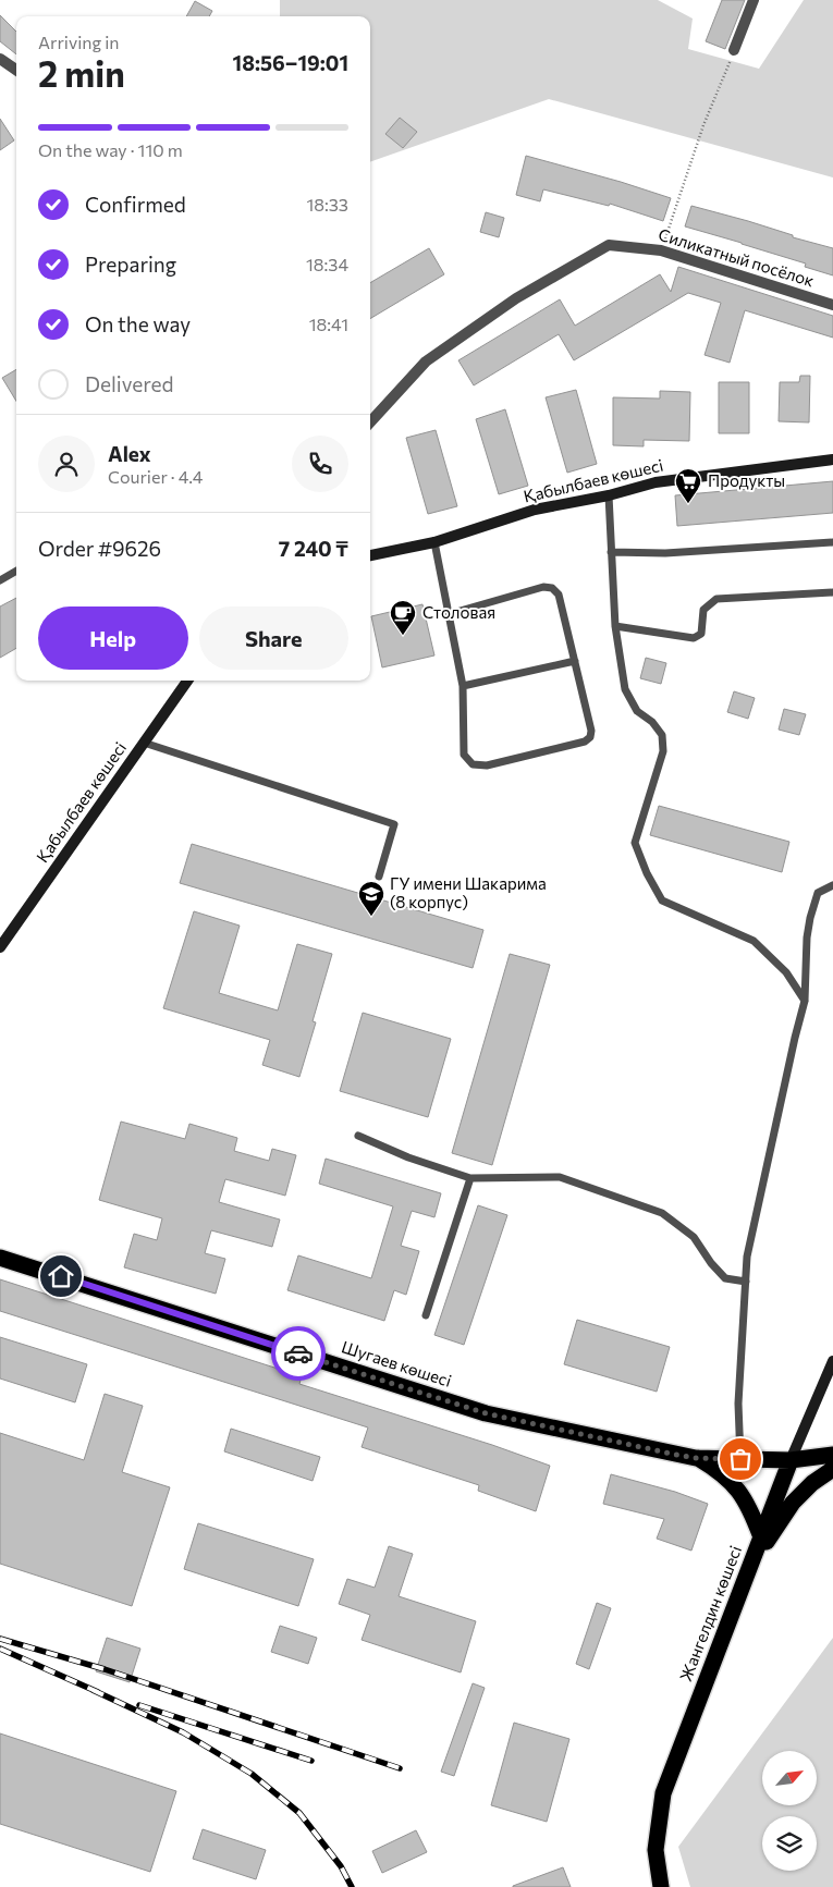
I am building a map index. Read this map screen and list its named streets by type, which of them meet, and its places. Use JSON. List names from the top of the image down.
{
  "streets": {
    "highway": ["Шугаев көшесі", "Жангелдин көшесі"],
    "main road": ["Қабылбаев көшесі"],
    "street": ["Силикатный посёлок"]
  },
  "crossings": [
    ["Шугаев көшесі", "Жангелдин көшесі"]
  ],
  "places": {
    "supermarket": ["Продукты"],
    "cafe": ["Столовая"],
    "school or university": ["ГУ имени Шакарима (8 корпус)"]
  },
  "north": "top right",
  "page": {
    "heading": ["2 min", "Arriving in", "18:56–19:01"],
    "panel": [
      "Alex",
      "Courier · 4.4",
      "Order #9626",
      "7 240 ₸"
    ],
    "bar": "On the way · 110 m",
    "list": [
      ["Confirmed", "18:33"],
      ["Preparing", "18:34"],
      ["On the way", "18:41"],
      "Delivered"
    ],
    "buttons": ["Help", "Share"]
  }
}
